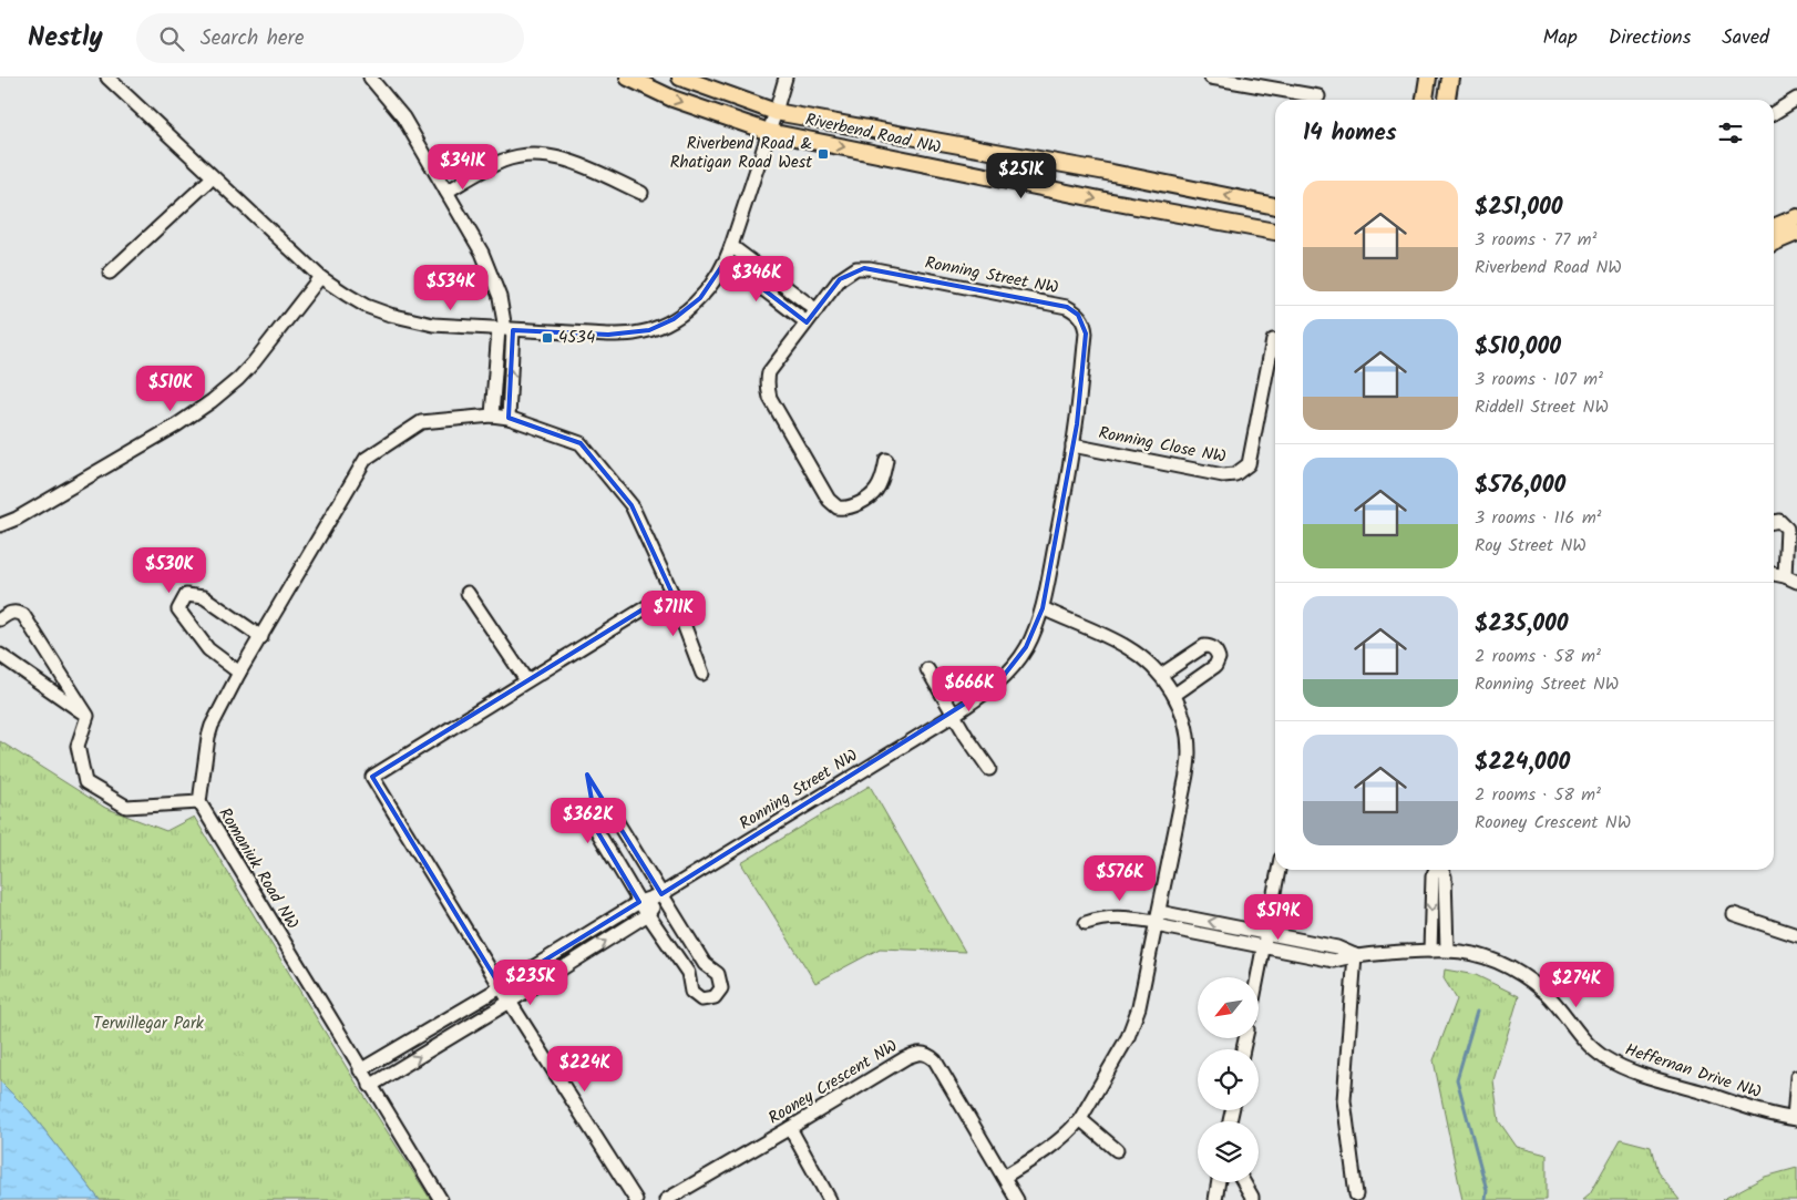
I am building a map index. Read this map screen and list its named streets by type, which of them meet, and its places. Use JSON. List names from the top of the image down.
{
  "streets": {
    "main road": ["Riverbend Road NW"],
    "street": [
      "Ronning Street NW",
      "Ronning Close NW",
      "Romaniuk Road NW",
      "Heffernan Drive NW",
      "Rooney Crescent NW"
    ]
  },
  "crossings": [
    ["Ronning Street NW", "Ronning Close NW"],
    ["Ronning Street NW", "Romaniuk Road NW"]
  ],
  "parks": ["Terwillegar Park"],
  "places": {
    "transit": ["Riverbend Road & Rhatigan Road West", "4534"]
  },
  "north": "bottom left",
  "page": {
    "header": "Nestly",
    "search": "Search here",
    "nav": ["Map", "Directions", "Saved"],
    "heading": "14 homes",
    "price": [
      "$341K",
      "$251K",
      "$346K",
      "$534K",
      "$510K",
      "$530K",
      "$711K",
      "$666K",
      "$362K",
      "$576K",
      "$519K",
      "$235K",
      "$274K",
      "$224K"
    ],
    "list": [
      {
        "name": "$251,000",
        "note": "3 rooms · 77 m² · Riverbend Road NW"
      },
      {
        "name": "$510,000",
        "note": "3 rooms · 107 m² · Riddell Street NW"
      },
      {
        "name": "$576,000",
        "note": "3 rooms · 116 m² · Roy Street NW"
      },
      {
        "name": "$235,000",
        "note": "2 rooms · 58 m² · Ronning Street NW"
      },
      {
        "name": "$224,000",
        "note": "2 rooms · 58 m² · Rooney Crescent NW"
      }
    ]
  }
}
